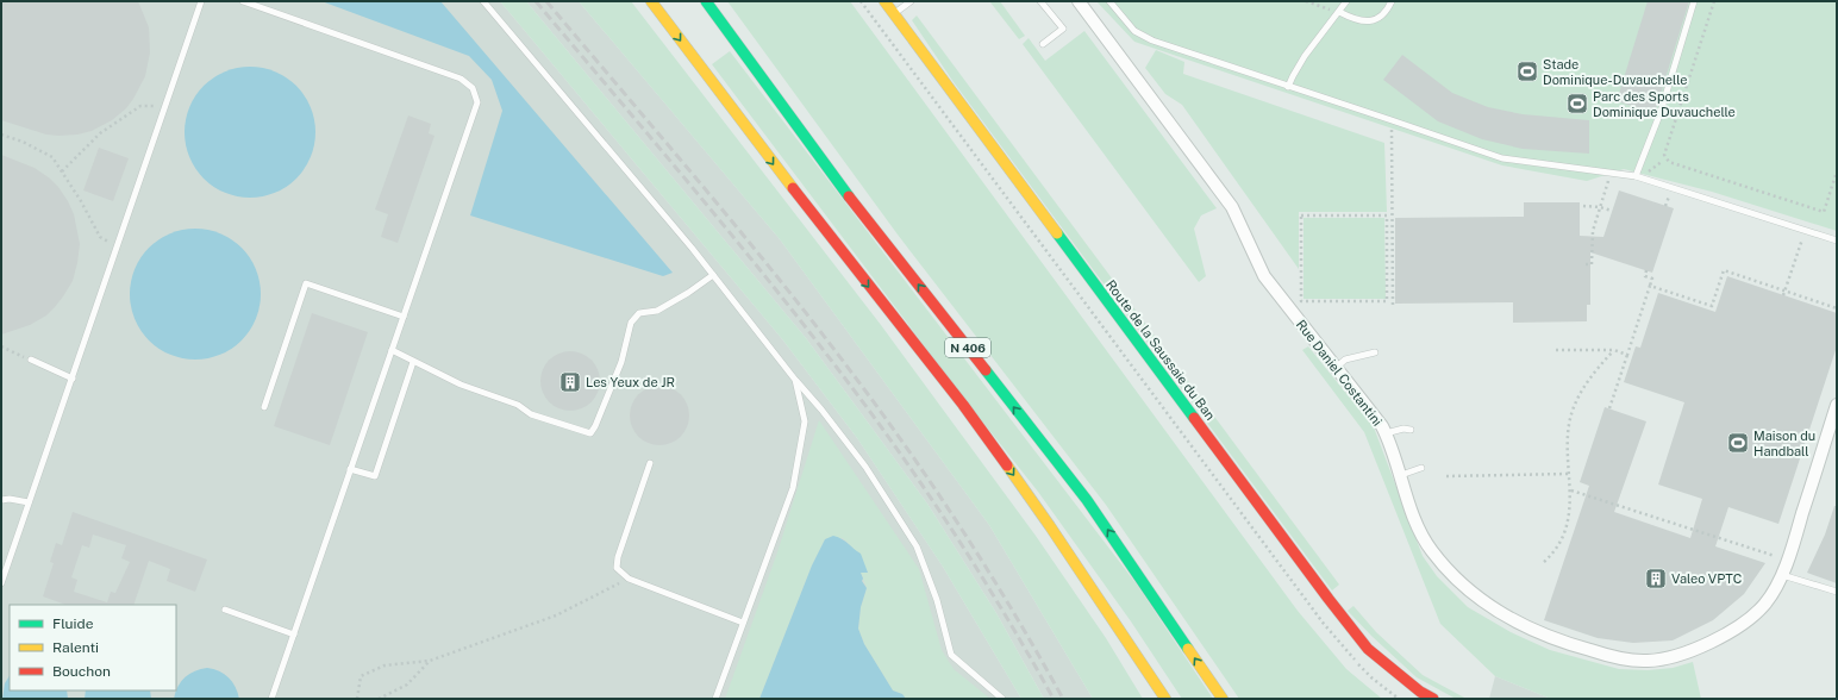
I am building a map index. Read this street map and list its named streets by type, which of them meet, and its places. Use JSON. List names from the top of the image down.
{
  "streets": {
    "main road": ["N 406", "Route de la Saussaie du Ban"],
    "street": ["Rue Daniel Costantini"]
  },
  "places": {
    "sports": ["Stade Dominique-Duvauchelle", "Parc des Sports Dominique Duvauchelle", "Maison du Handball"],
    "building": ["Les Yeux de JR", "Valeo VPTC"]
  },
  "legend": ["Fluide", "Ralenti", "Bouchon"]
}
